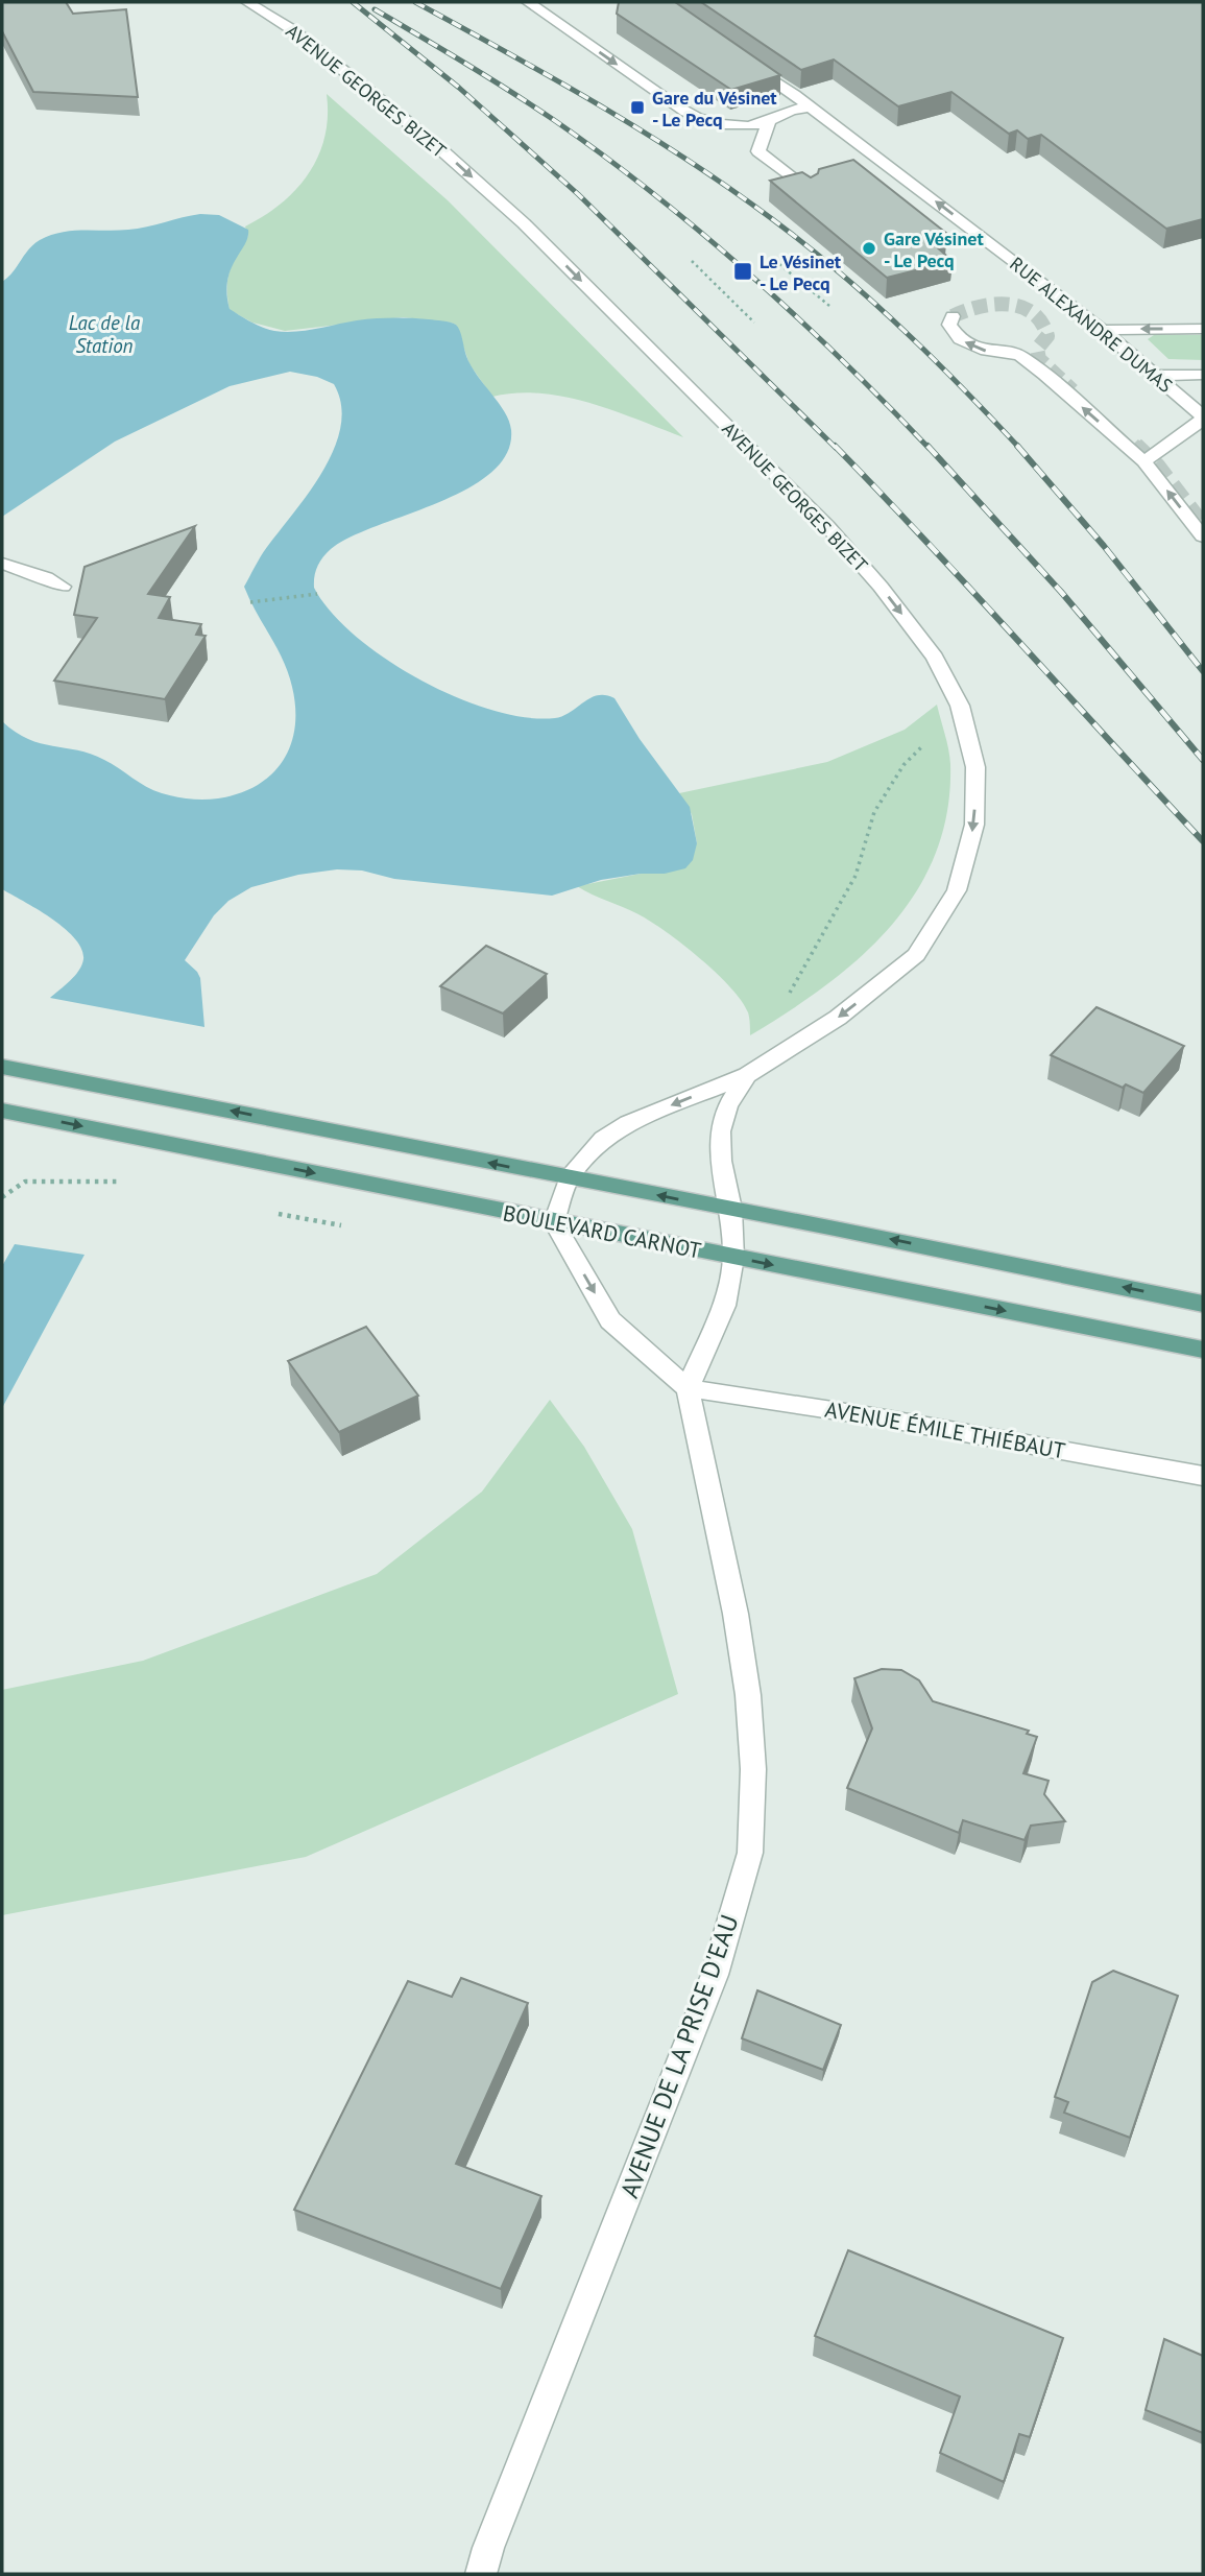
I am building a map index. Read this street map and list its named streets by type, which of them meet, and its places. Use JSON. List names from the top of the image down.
{
  "streets": {
    "main road": ["BOULEVARD CARNOT"],
    "street": [
      "AVENUE GEORGES BIZET",
      "RUE ALEXANDRE DUMAS",
      "AVENUE ÉMILE THIÉBAUT",
      "AVENUE DE LA PRISE D'EAU"
    ]
  },
  "crossings": [
    ["AVENUE GEORGES BIZET", "BOULEVARD CARNOT"],
    ["AVENUE ÉMILE THIÉBAUT", "AVENUE DE LA PRISE D'EAU"]
  ],
  "water": ["Lac de la Station"],
  "places": {
    "transit": ["Gare du Vésinet - Le Pecq", "Le Vésinet - Le Pecq"],
    "other": ["Gare Vésinet - Le Pecq"]
  }
}
